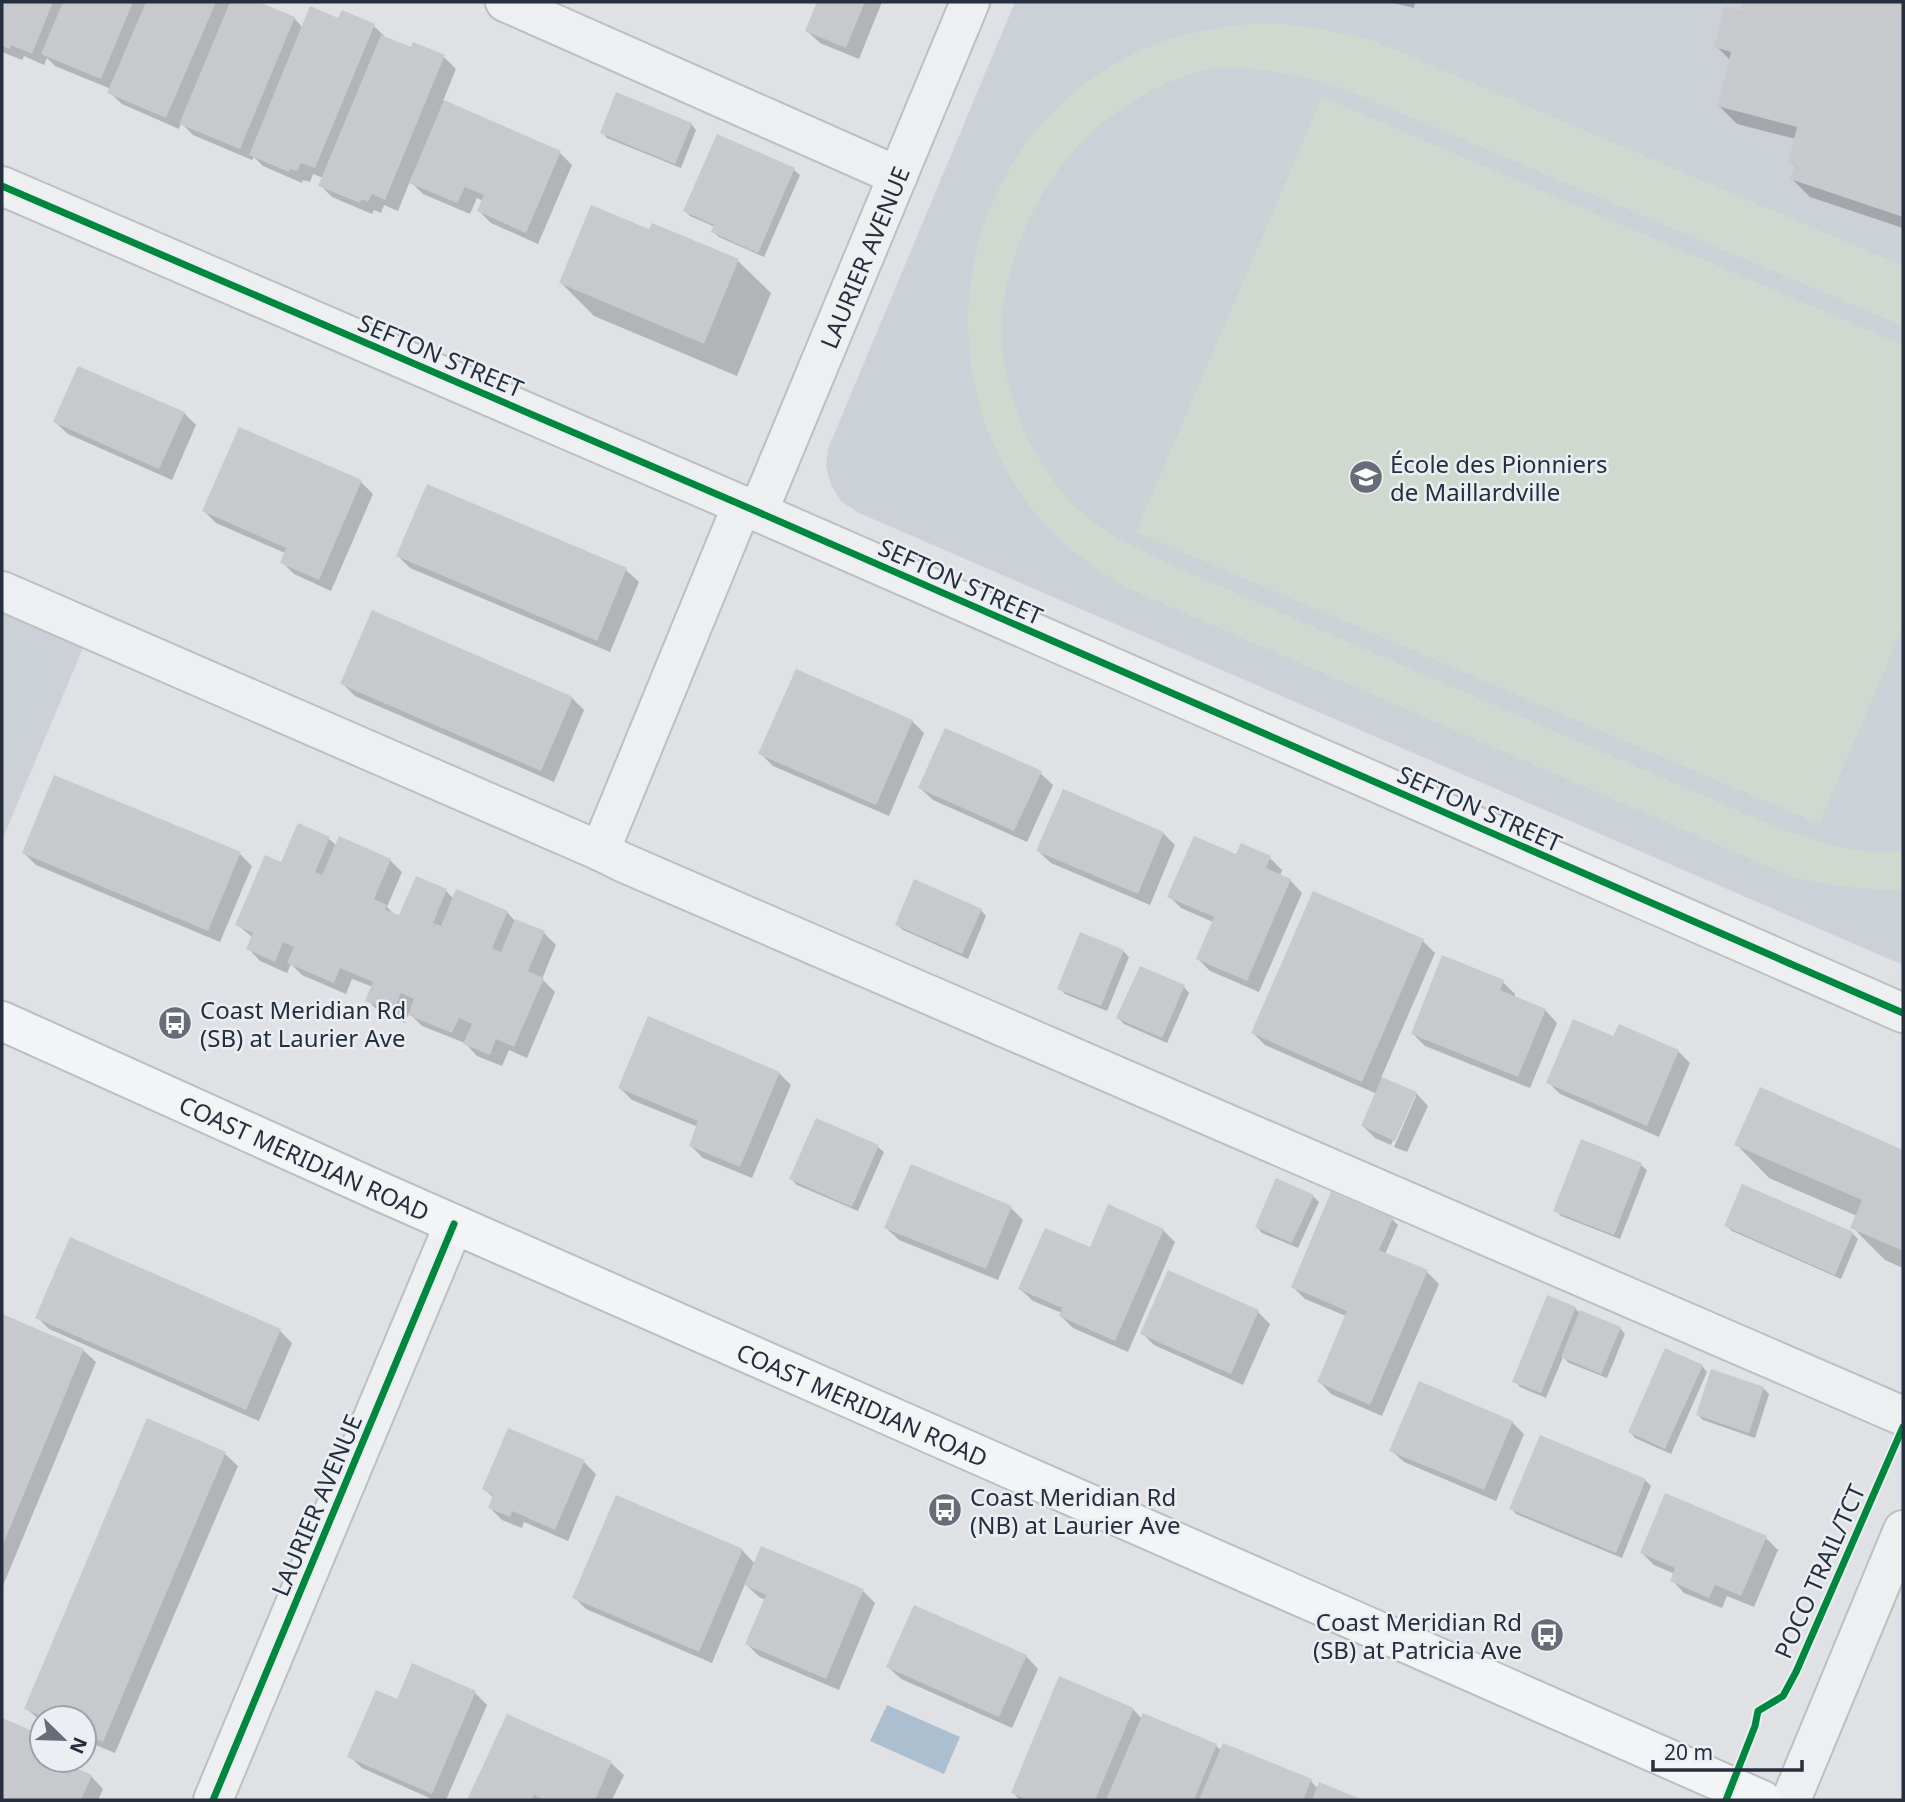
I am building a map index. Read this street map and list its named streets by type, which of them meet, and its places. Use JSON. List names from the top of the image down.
{
  "streets": {
    "main road": ["COAST MERIDIAN ROAD"],
    "street": ["LAURIER AVENUE", "SEFTON STREET"],
    "cycle path": ["POCO TRAIL/TCT"]
  },
  "crossings": [
    ["LAURIER AVENUE", "SEFTON STREET"],
    ["LAURIER AVENUE", "COAST MERIDIAN ROAD"]
  ],
  "places": {
    "school or university": ["École des Pionniers de Maillardville"],
    "bus stop": ["Coast Meridian Rd (SB) at Laurier Ave", "Coast Meridian Rd (NB) at Laurier Ave", "Coast Meridian Rd (SB) at Patricia Ave"]
  },
  "scale_bar": "20 m",
  "north": "bottom right"
}
